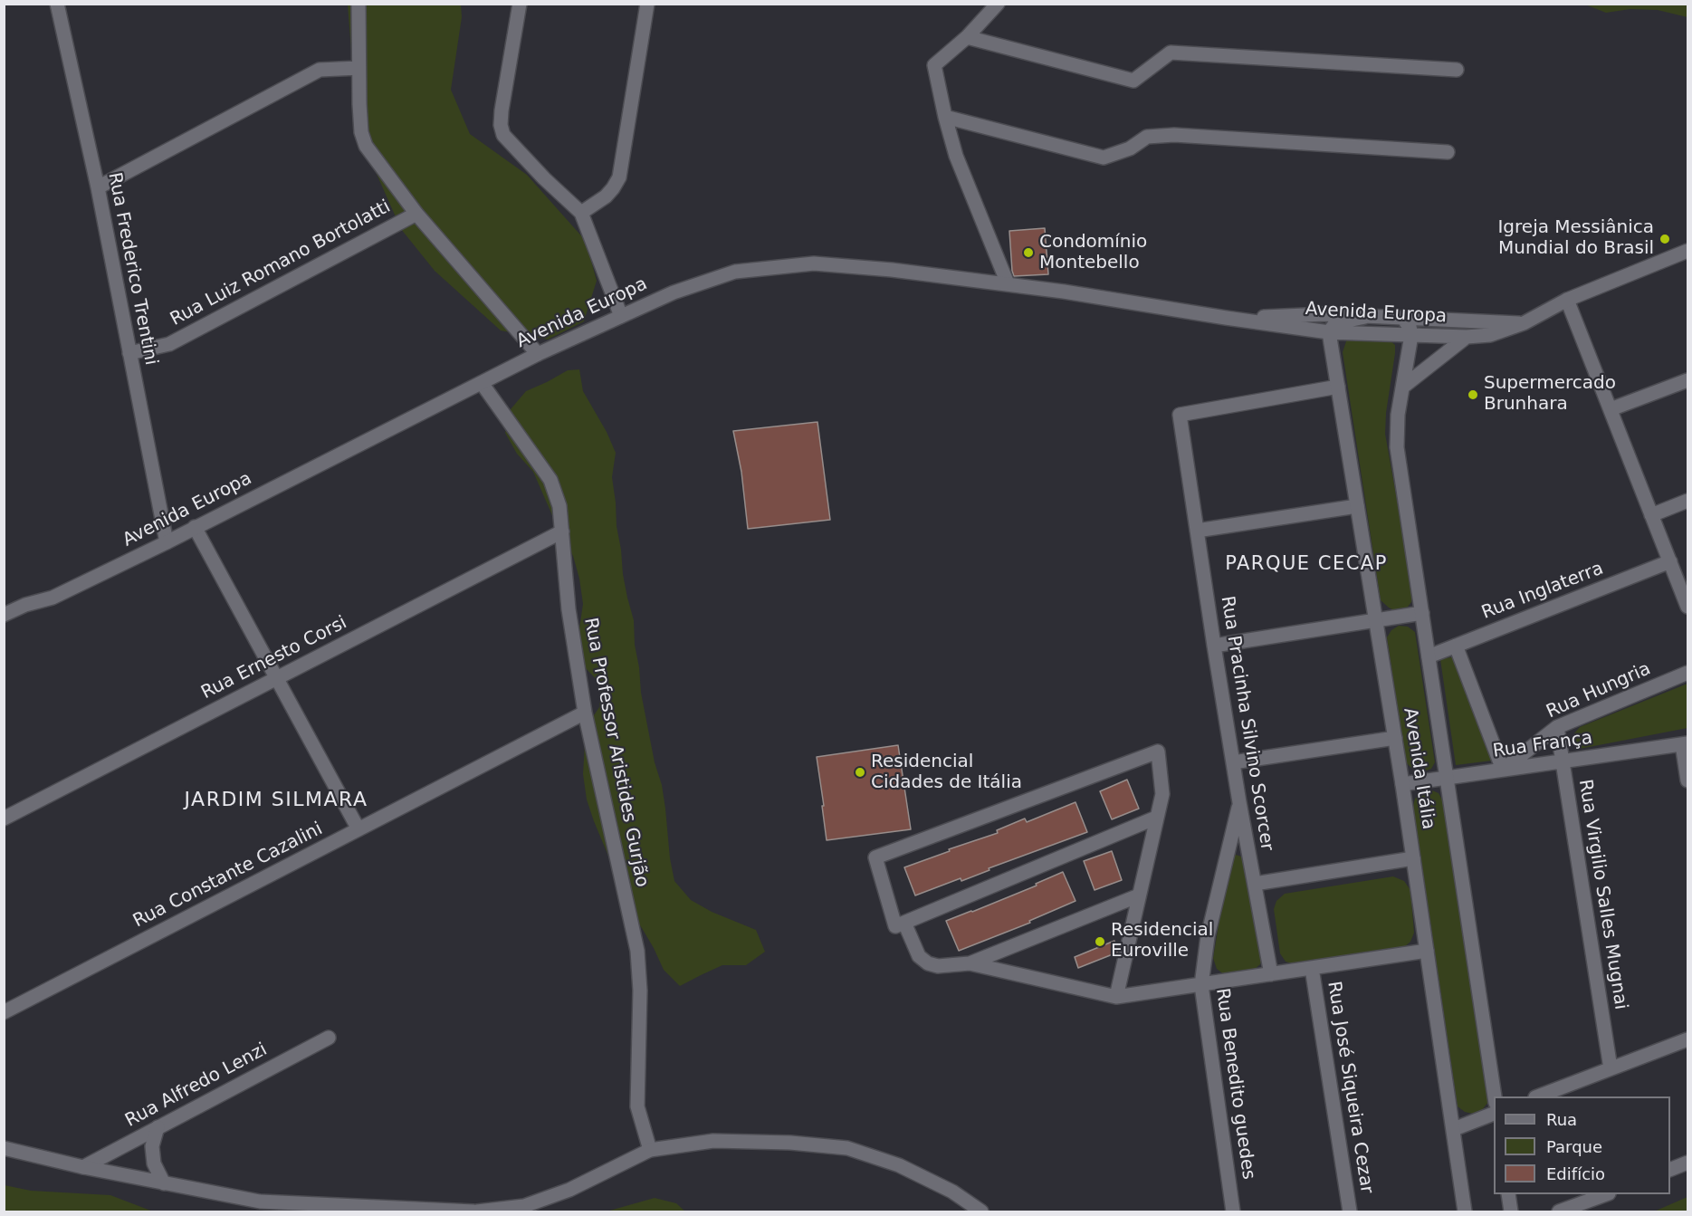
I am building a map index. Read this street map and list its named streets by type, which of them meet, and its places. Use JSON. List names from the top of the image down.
{
  "streets": {
    "street": [
      "Rua Luiz Romano Bortolatti",
      "Rua Frederico Trentini",
      "Avenida Europa",
      "Rua Inglaterra",
      "Rua Ernesto Corsi",
      "Rua Hungria",
      "Rua Pracinha Silvino Scorcer",
      "Rua França",
      "Rua Professor Aristides Gurjão",
      "Avenida Itália",
      "Rua Constante Cazalini",
      "Rua Virgilio Salles Mugnai",
      "Rua Benedito guedes",
      "Rua Alfredo Lenzi",
      "Rua José Siqueira Cezar"
    ]
  },
  "crossings": [
    ["Rua Luiz Romano Bortolatti", "Rua Frederico Trentini"],
    ["Rua Frederico Trentini", "Avenida Europa"],
    ["Avenida Europa", "Rua Professor Aristides Gurjão"],
    ["Avenida Europa", "Avenida Itália"],
    ["Rua Inglaterra", "Avenida Itália"],
    ["Rua Ernesto Corsi", "Rua Professor Aristides Gurjão"],
    ["Rua Hungria", "Rua França"],
    ["Rua Hungria", "Rua Virgilio Salles Mugnai"],
    ["Rua Pracinha Silvino Scorcer", "Avenida Itália"],
    ["Rua Pracinha Silvino Scorcer", "Rua Benedito guedes"],
    ["Rua França", "Avenida Itália"],
    ["Rua França", "Rua Virgilio Salles Mugnai"],
    ["Rua Professor Aristides Gurjão", "Rua Constante Cazalini"]
  ],
  "districts": ["PARQUE CECAP", "JARDIM SILMARA"],
  "places": [
    "Igreja Messiânica Mundial do Brasil",
    "Condomínio Montebello",
    "Supermercado Brunhara",
    "Residencial Cidades de Itália",
    "Residencial Euroville"
  ],
  "legend": ["Rua", "Parque", "Edifício"]
}
